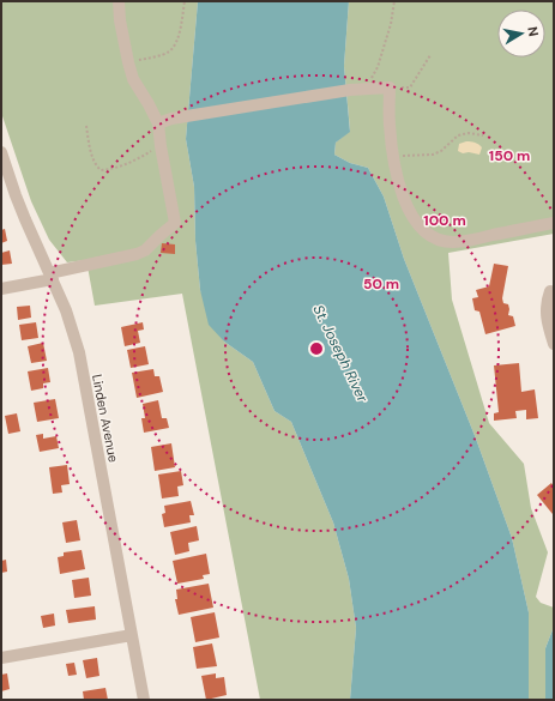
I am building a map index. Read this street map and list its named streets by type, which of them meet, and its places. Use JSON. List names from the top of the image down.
{
  "streets": {
    "street": ["Linden Avenue"]
  },
  "water": ["St. Joseph River"],
  "north": "right",
  "rings": ["150 m", "100 m", "50 m"]
}
